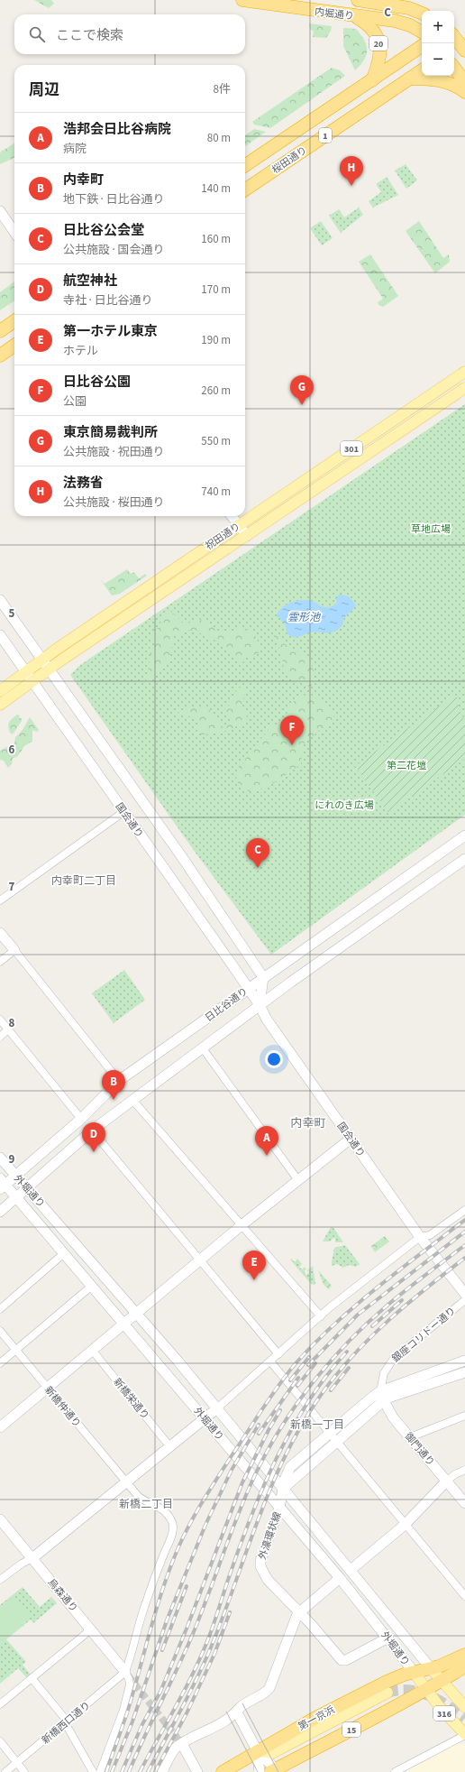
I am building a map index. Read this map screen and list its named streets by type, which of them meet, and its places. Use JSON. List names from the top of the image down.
{
  "streets": {
    "highway": [
      "内堀通り",
      "20",
      "1",
      "桜田通り",
      "第一京浜",
      "15"
    ],
    "main road": [
      "301",
      "祝田通り",
      "国会通り",
      "日比谷通り",
      "外堀通り",
      "御門通り",
      "外濠環状線",
      "烏森通り",
      "316"
    ],
    "street": [
      "銀座コリドー通り",
      "新橋栄通り",
      "新橋仲通り",
      "新橋西口通り"
    ]
  },
  "crossings": [
    ["内堀通り", "20"],
    ["20", "1"],
    ["20", "桜田通り"],
    ["1", "桜田通り"],
    ["祝田通り", "国会通り"],
    ["国会通り", "日比谷通り"],
    ["日比谷通り", "外堀通り"],
    ["外堀通り", "外濠環状線"],
    ["外堀通り", "316"],
    ["外堀通り", "第一京浜"],
    ["銀座コリドー通り", "御門通り"],
    ["新橋仲通り", "烏森通り"],
    ["新橋仲通り", "新橋西口通り"],
    ["烏森通り", "新橋西口通り"],
    ["316", "第一京浜"],
    ["316", "15"]
  ],
  "districts": [
    "内幸町二丁目",
    "内幸町",
    "新橋一丁目",
    "新橋二丁目"
  ],
  "water": ["雲形池"],
  "parks": ["草地広場", "第二花壇", "にれのき広場"],
  "page": {
    "map_buttons": ["+", "−"],
    "search": "ここで検索",
    "heading": ["周辺", "8件"],
    "list": [
      {
        "mark": "A",
        "name": "浩邦会日比谷病院",
        "note": "病院",
        "value": "80 m"
      },
      {
        "mark": "B",
        "name": "内幸町",
        "note": "地下鉄 · 日比谷通り",
        "value": "140 m"
      },
      {
        "mark": "C",
        "name": "日比谷公会堂",
        "note": "公共施設 · 国会通り",
        "value": "160 m"
      },
      {
        "mark": "D",
        "name": "航空神社",
        "note": "寺社 · 日比谷通り",
        "value": "170 m"
      },
      {
        "mark": "E",
        "name": "第一ホテル東京",
        "note": "ホテル",
        "value": "190 m"
      },
      {
        "mark": "F",
        "name": "日比谷公園",
        "note": "公園",
        "value": "260 m"
      },
      {
        "mark": "G",
        "name": "東京簡易裁判所",
        "note": "公共施設 · 祝田通り",
        "value": "550 m"
      },
      {
        "mark": "H",
        "name": "法務省",
        "note": "公共施設 · 桜田通り",
        "value": "740 m"
      }
    ],
    "pins": [
      "H",
      "G",
      "F",
      "C",
      "B",
      "D",
      "A",
      "E"
    ]
  },
  "grid": {
    "columns": ["C"],
    "rows": [
      "5",
      "6",
      "7",
      "8",
      "9"
    ]
  }
}
